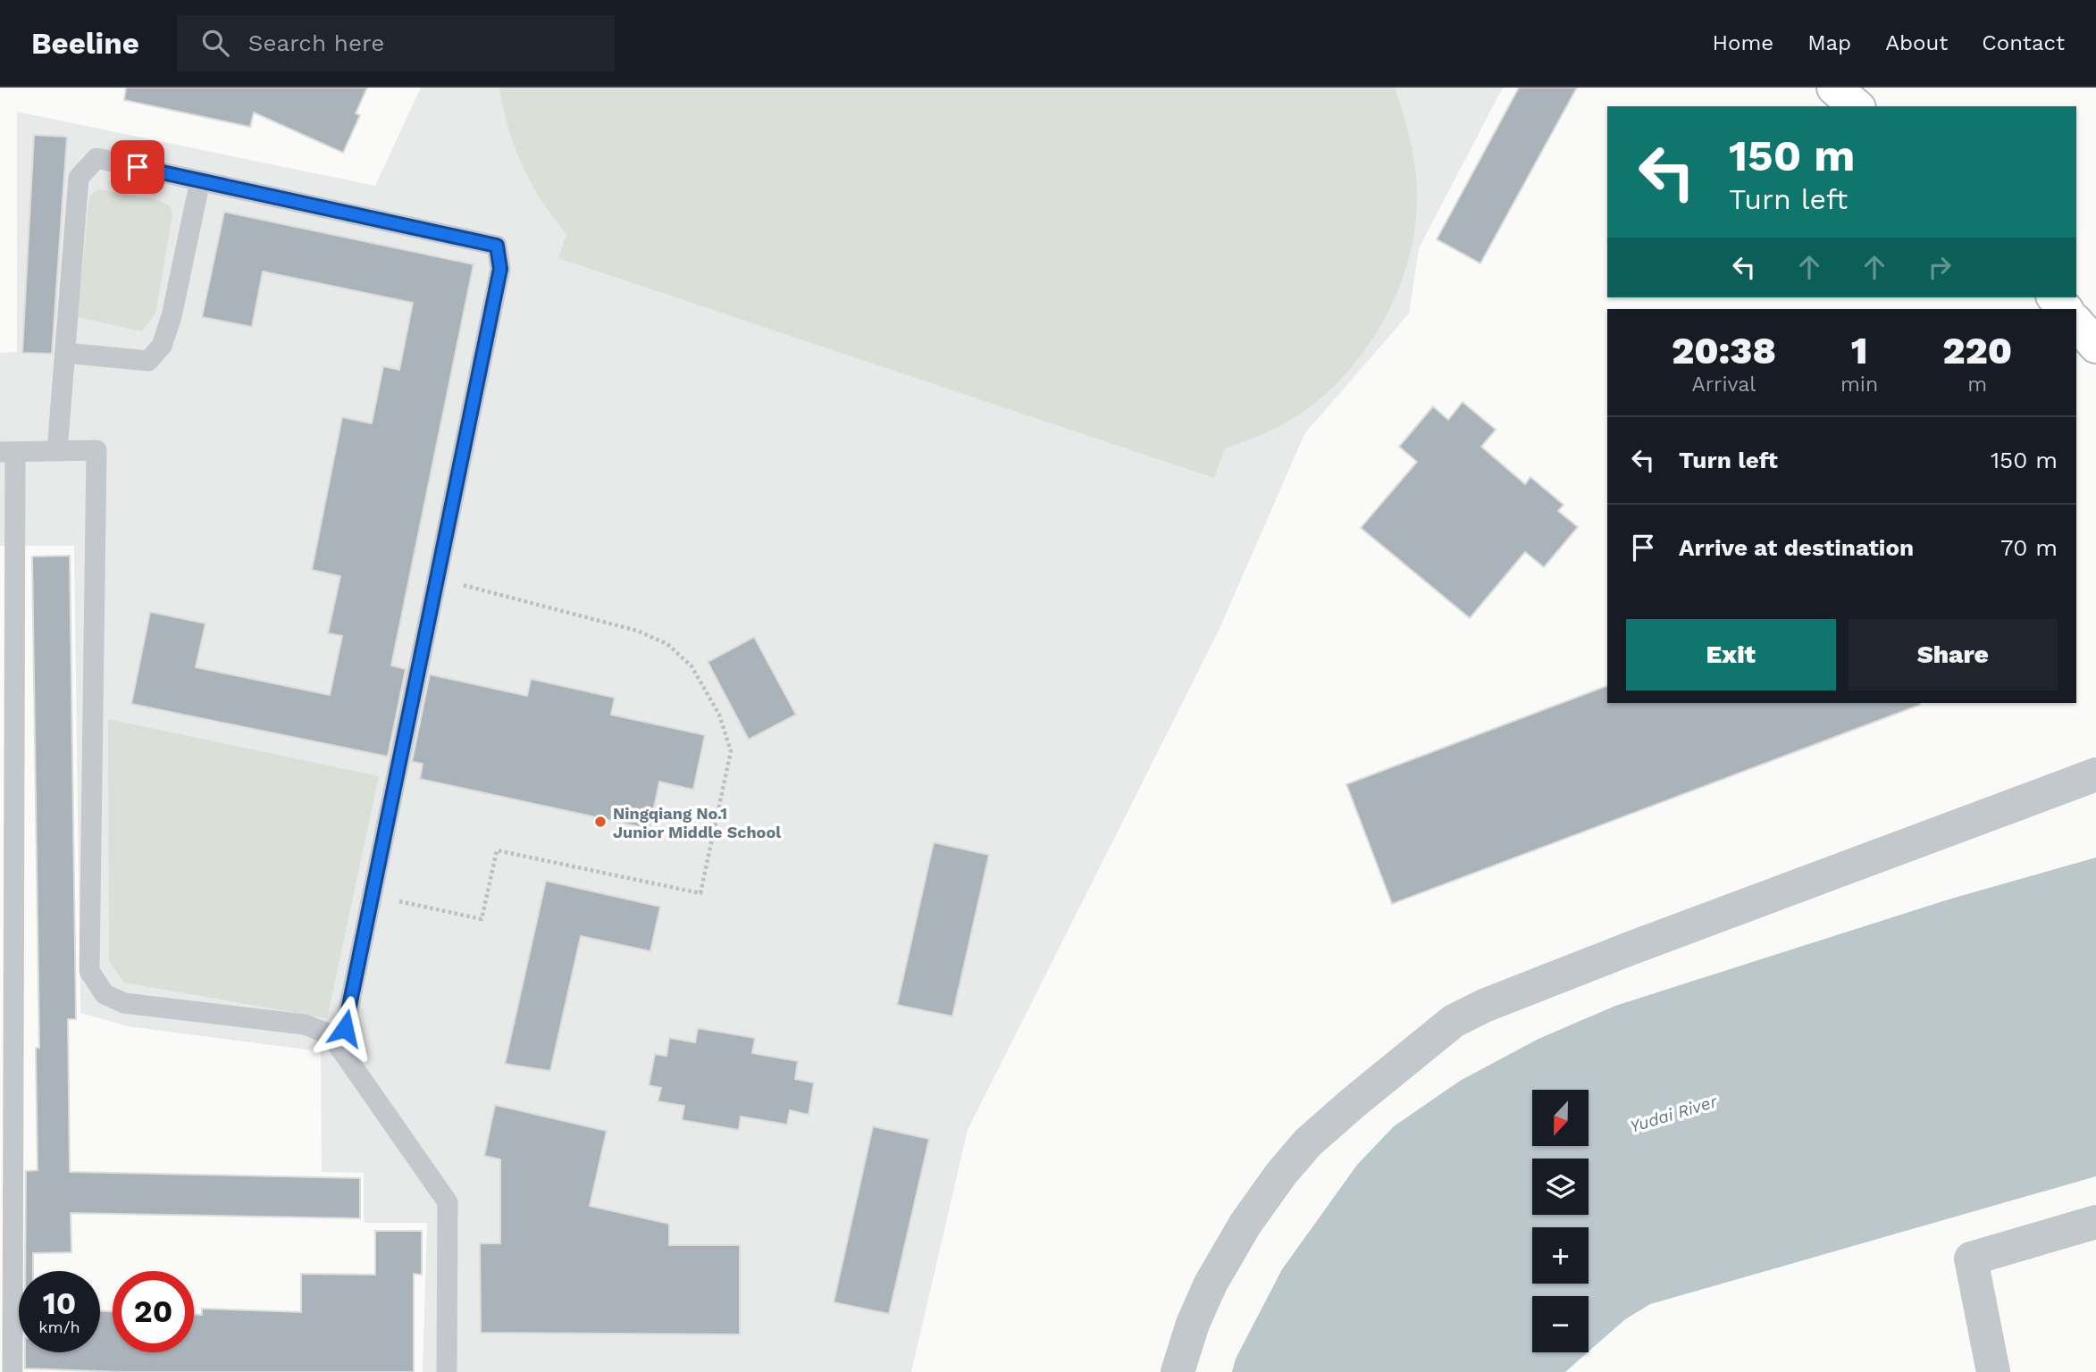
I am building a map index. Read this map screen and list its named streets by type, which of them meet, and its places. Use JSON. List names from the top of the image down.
{
  "water": ["Yudai River"],
  "places": ["Ningqiang No.1 Junior Middle School"],
  "north": "bottom",
  "page": {
    "header": "Beeline",
    "search": "Search here",
    "nav": [
      "Home",
      "Map",
      "About",
      "Contact"
    ],
    "turn": ["150 m", "Turn left"],
    "eta": [
      "20:38",
      "Arrival",
      "1",
      "min",
      "220",
      "m"
    ],
    "list": [
      {
        "name": "Turn left",
        "value": "150 m"
      },
      {
        "name": "Arrive at destination",
        "value": "70 m"
      }
    ],
    "buttons": ["Exit", "Share"],
    "map_buttons": ["+", "−"],
    "speed": "10 km/h",
    "limit": "20"
  }
}
